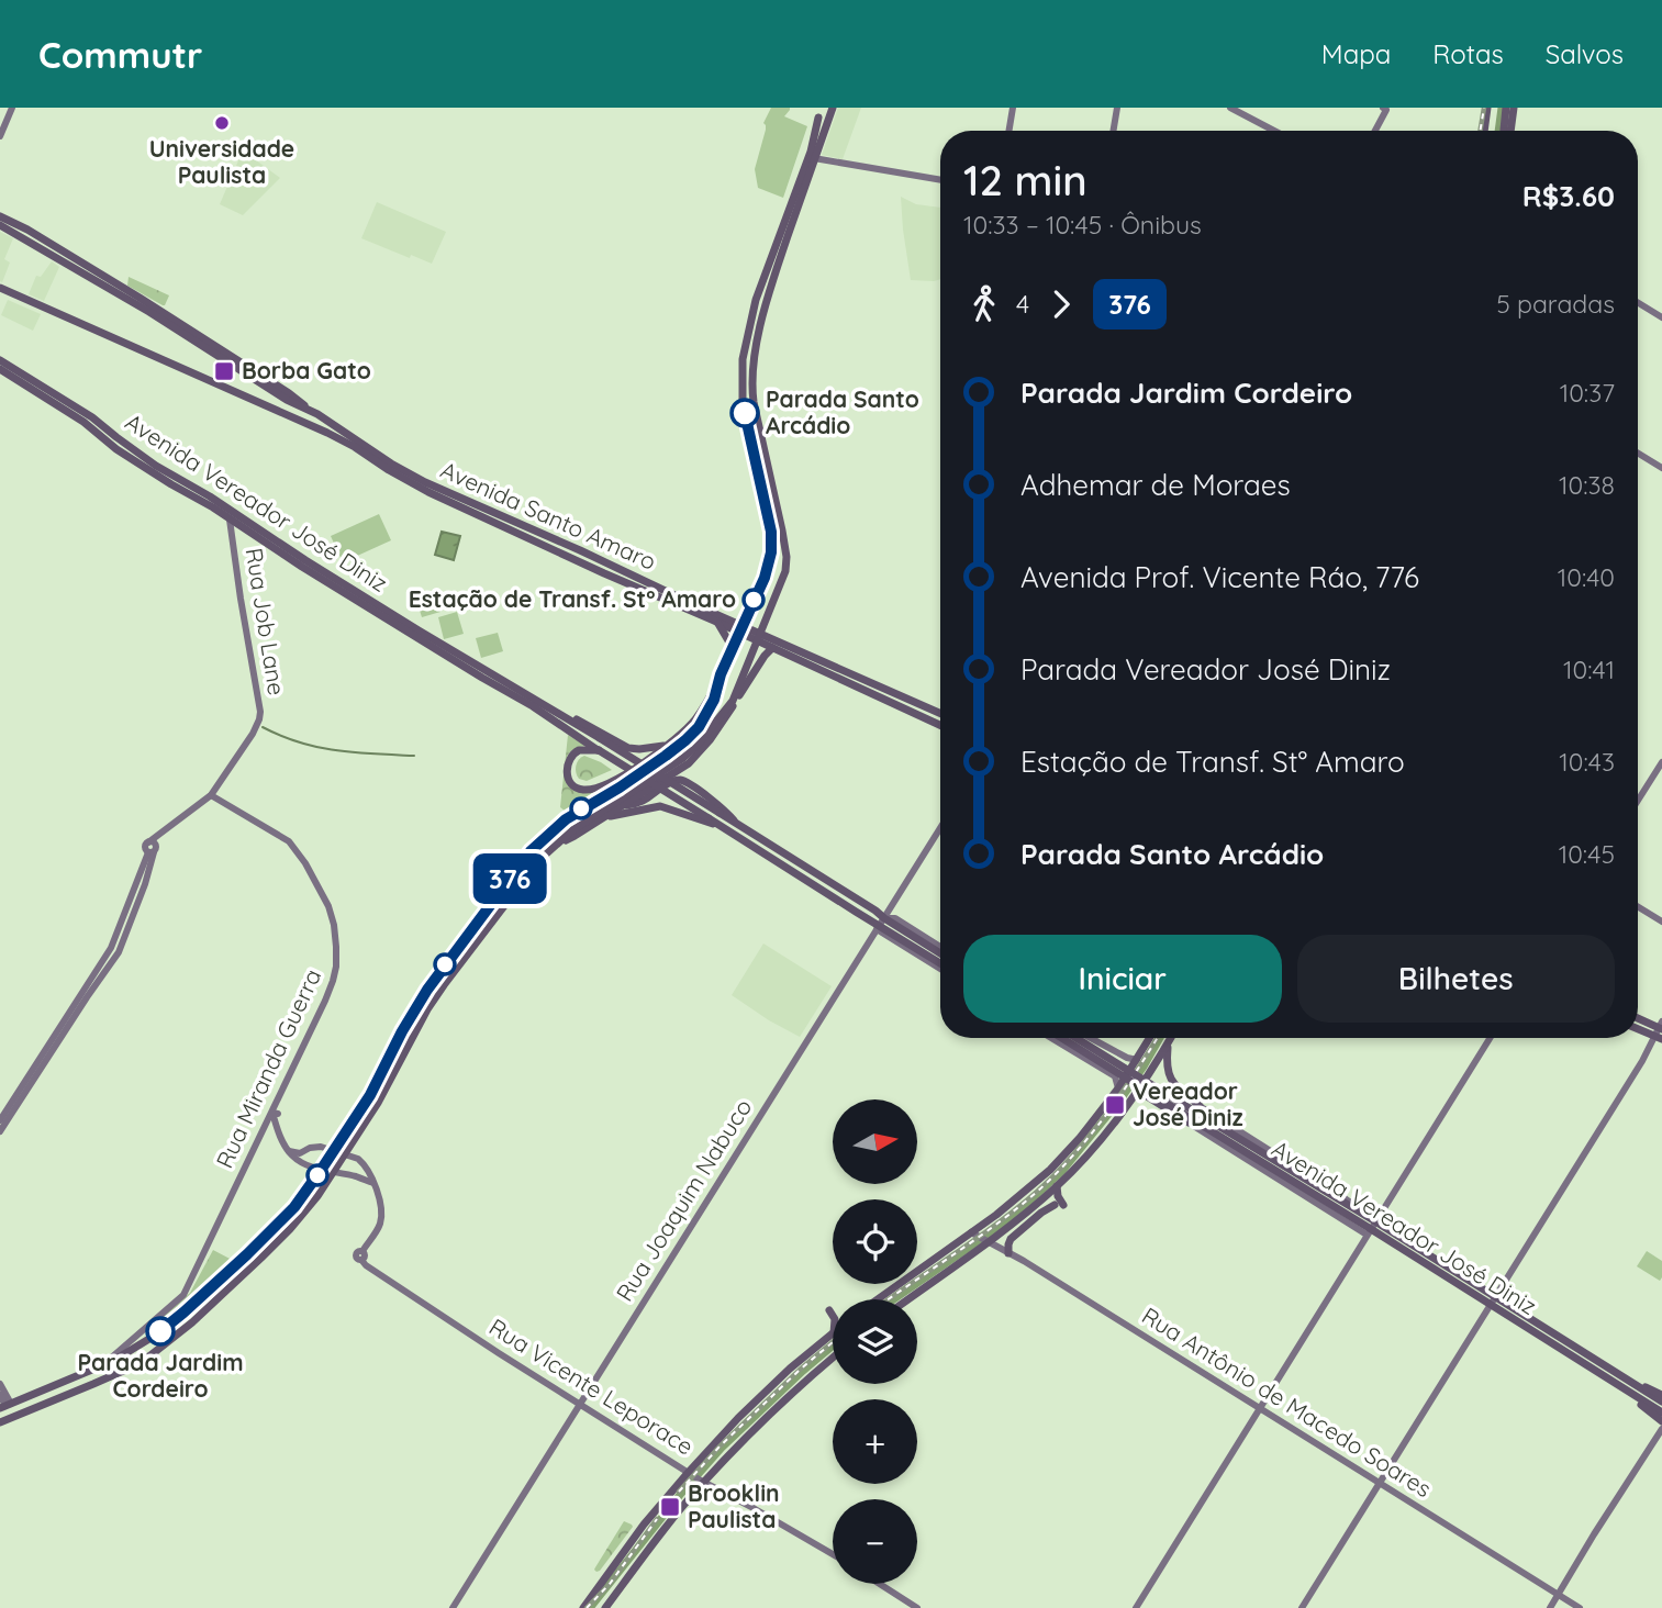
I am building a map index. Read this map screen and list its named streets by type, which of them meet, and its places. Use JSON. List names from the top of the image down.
{
  "streets": {
    "main road": ["Avenida Vereador José Diniz", "Avenida Santo Amaro"],
    "street": [
      "Rua Job Lane",
      "Rua Miranda Guerra",
      "Rua Joaquim Nabuco",
      "Rua Vicente Leporace",
      "Rua Antônio de Macedo Soares"
    ]
  },
  "crossings": [
    ["Avenida Vereador José Diniz", "Rua Job Lane"],
    ["Avenida Vereador José Diniz", "Rua Joaquim Nabuco"],
    ["Rua Job Lane", "Rua Miranda Guerra"],
    ["Rua Joaquim Nabuco", "Rua Vicente Leporace"]
  ],
  "places": {
    "other": [
      "Universidade Paulista",
      "Parada Santo Arcádio",
      "Estação de Transf. St° Amaro",
      "Parada Jardim Cordeiro"
    ],
    "transit": ["Borba Gato", "Vereador José Diniz", "Brooklin Paulista"]
  },
  "lines": ["bus line 376"],
  "north": "right",
  "page": {
    "header": "Commutr",
    "nav": ["Mapa", "Rotas", "Salvos"],
    "on_map": "376",
    "heading": ["12 min", "10:33 – 10:45 · Ônibus", "R$3.60"],
    "legs": ["4", "376", "5 paradas"],
    "list": [
      {
        "name": "Parada Jardim Cordeiro",
        "value": "10:37"
      },
      {
        "name": "Adhemar de Moraes",
        "value": "10:38"
      },
      {
        "name": "Avenida Prof. Vicente Ráo, 776",
        "value": "10:40"
      },
      {
        "name": "Parada Vereador José Diniz",
        "value": "10:41"
      },
      {
        "name": "Estação de Transf. St° Amaro",
        "value": "10:43"
      },
      {
        "name": "Parada Santo Arcádio",
        "value": "10:45"
      }
    ],
    "buttons": ["Iniciar", "Bilhetes"],
    "map_buttons": ["+", "−"]
  }
}
